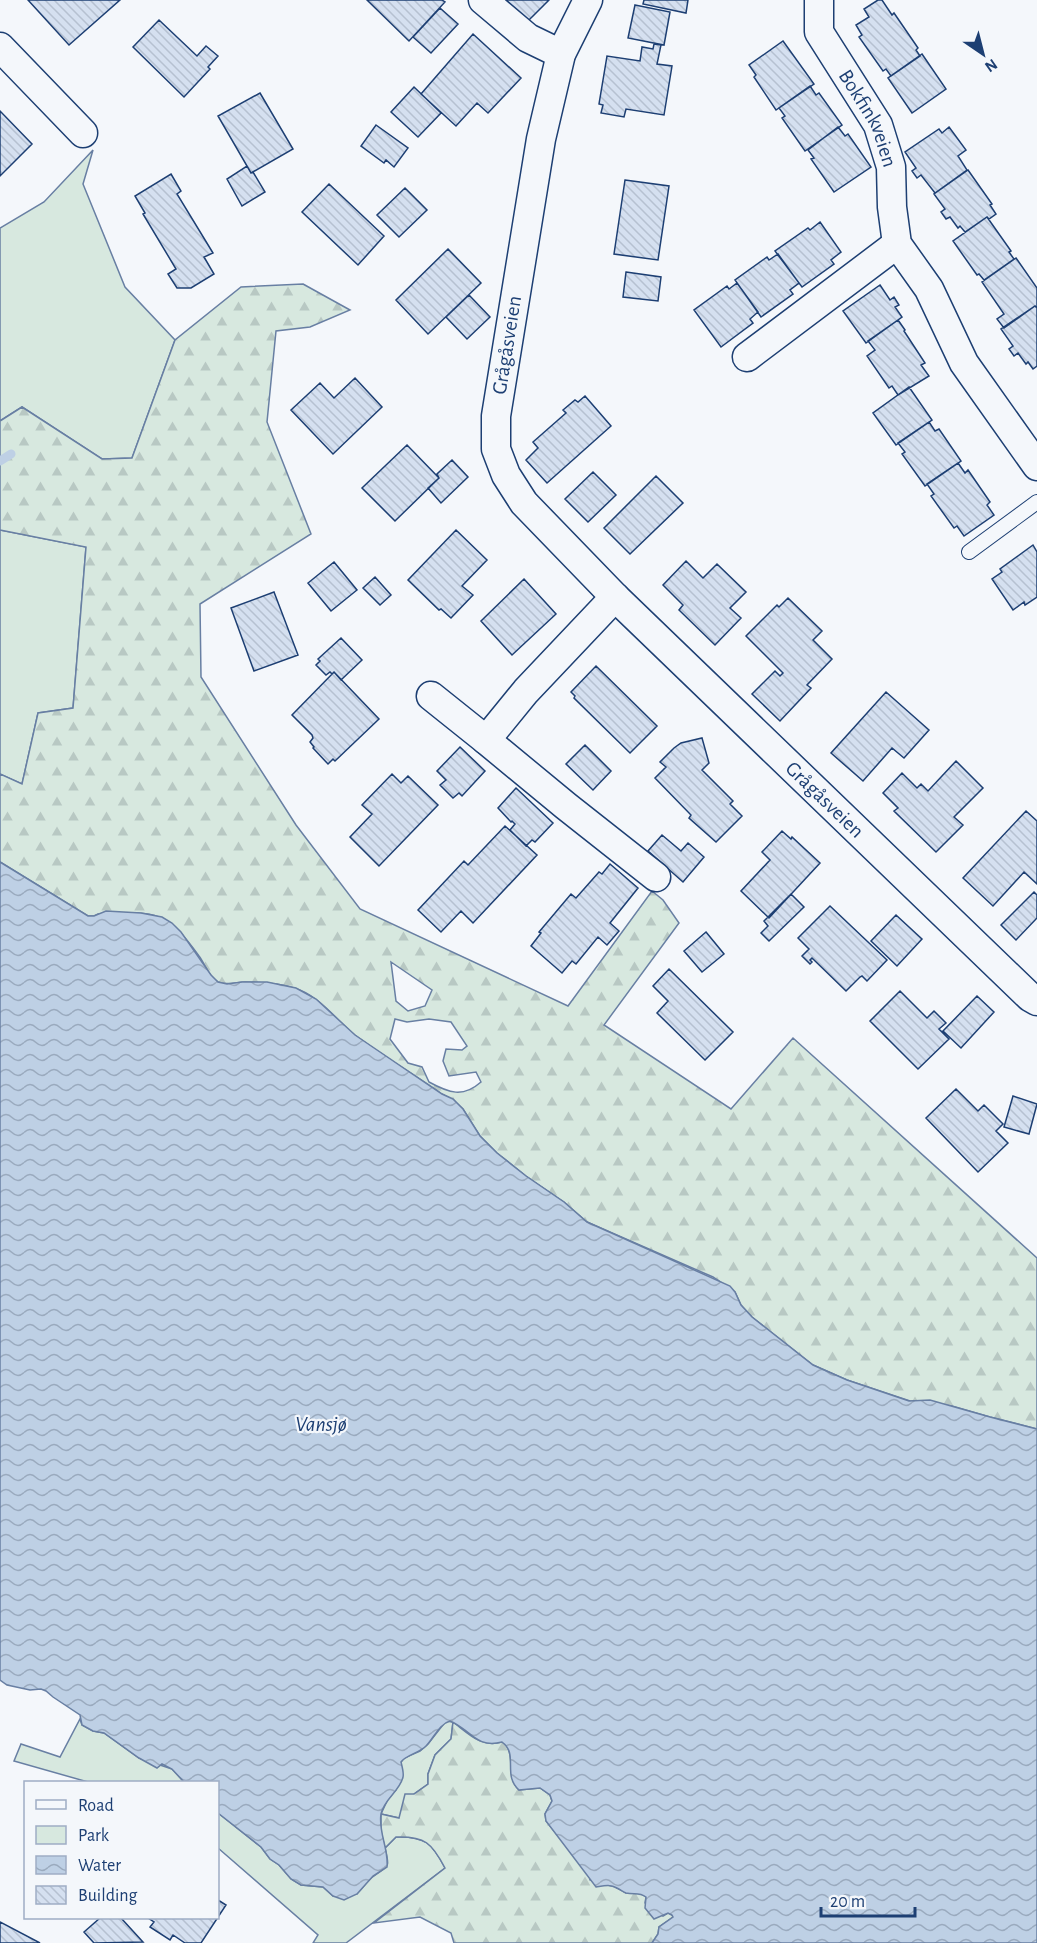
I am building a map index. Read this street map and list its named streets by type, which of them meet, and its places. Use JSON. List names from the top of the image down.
{
  "streets": {
    "street": ["Bokfinkveien", "Grågåsveien"]
  },
  "water": ["Vansjø"],
  "legend": [
    "Road",
    "Park",
    "Water",
    "Building"
  ],
  "scale_bar": "20 m",
  "north": "bottom right"
}
